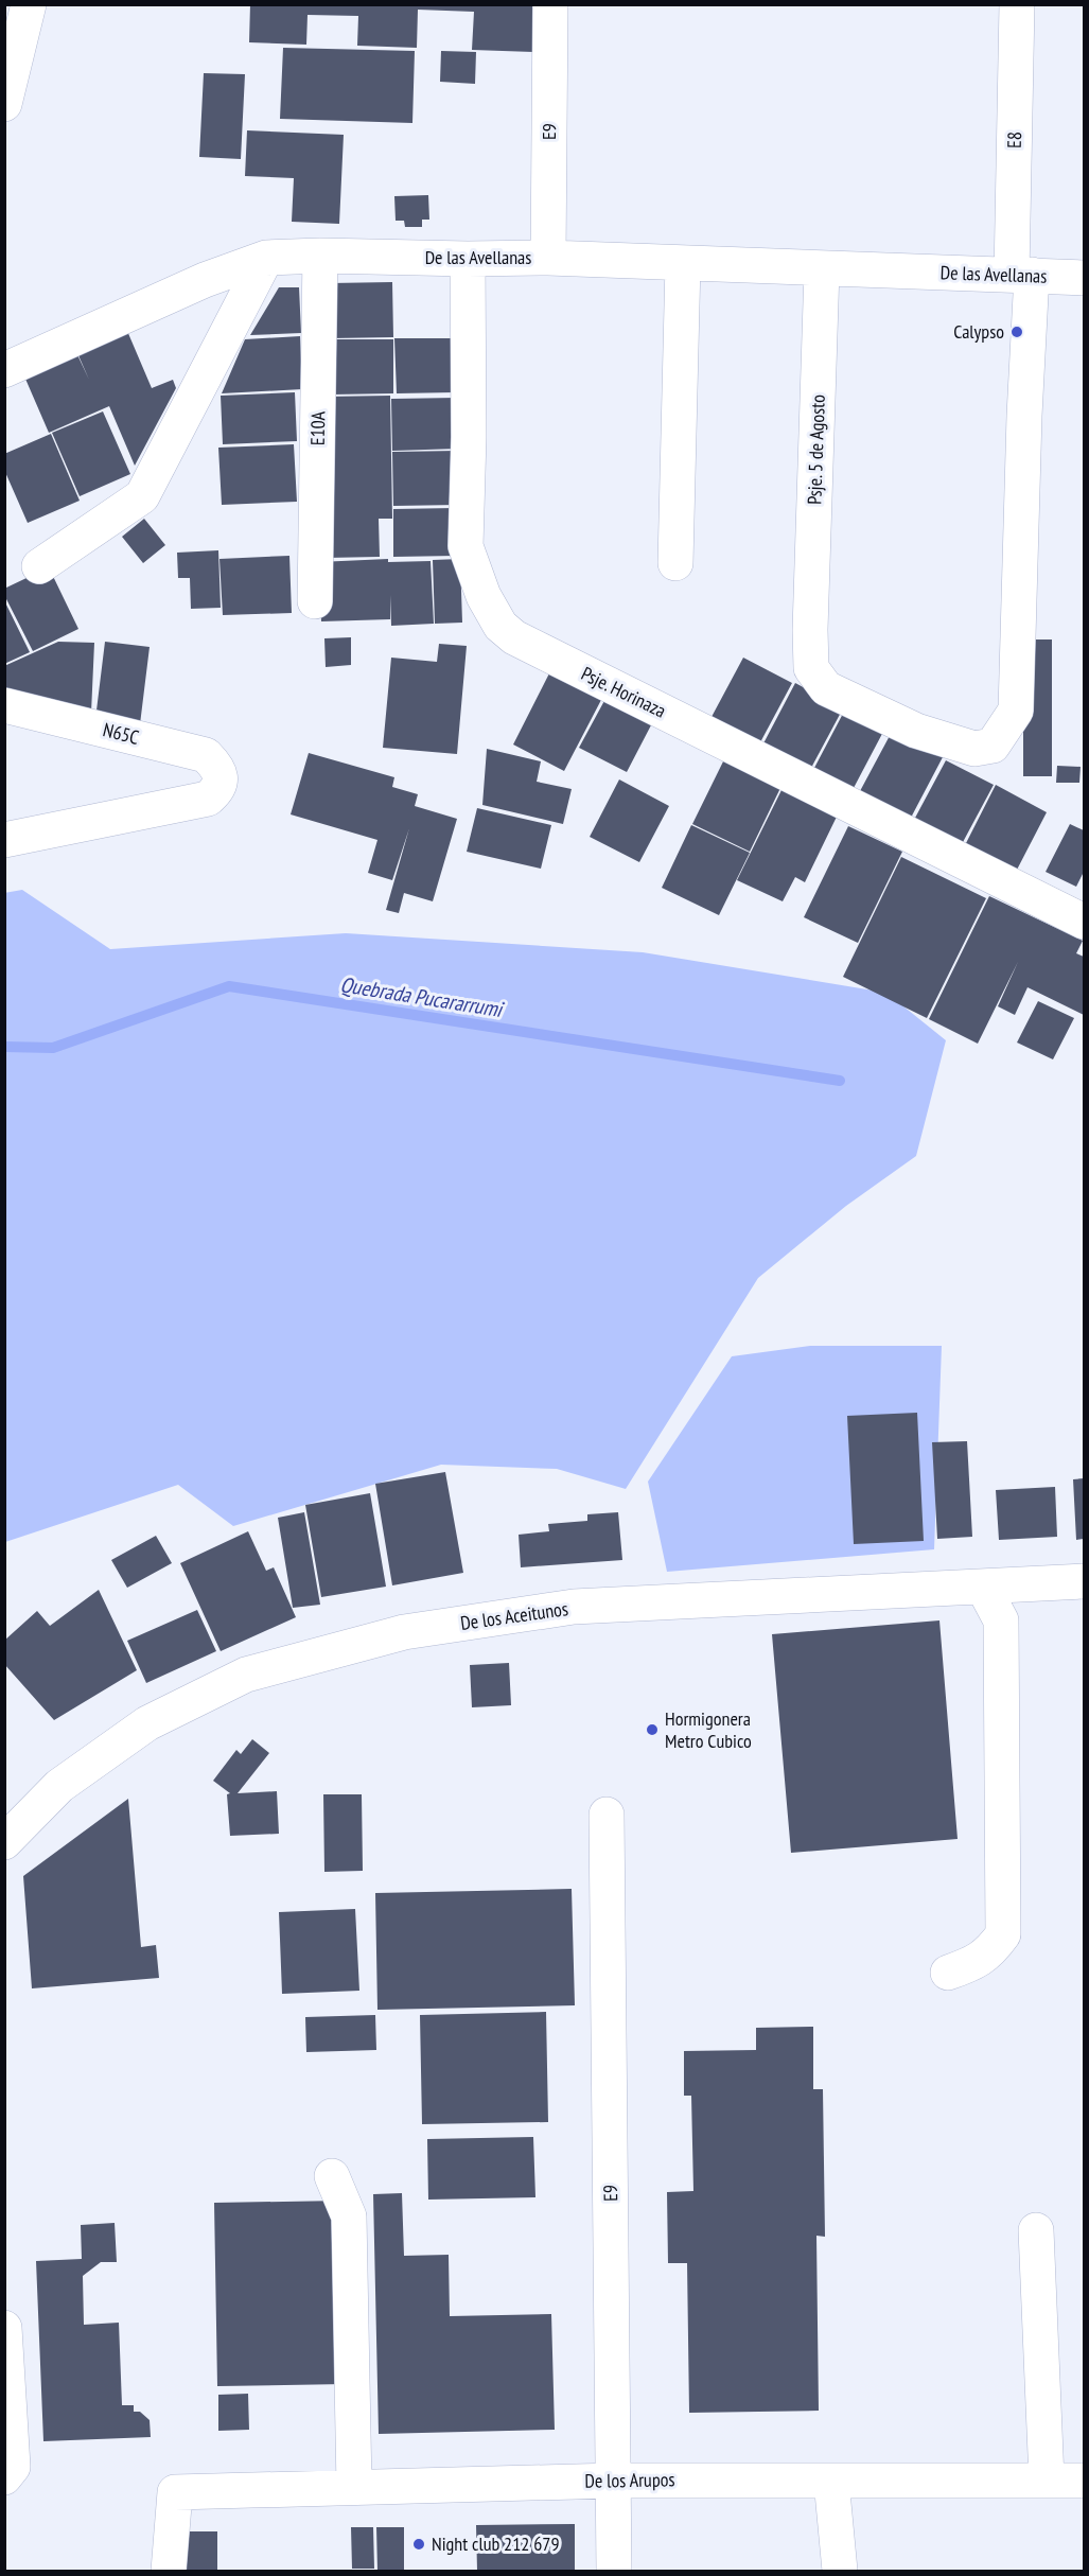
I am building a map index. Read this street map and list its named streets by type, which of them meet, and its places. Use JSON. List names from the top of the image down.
{
  "streets": {
    "street": [
      "E9",
      "E8",
      "De las Avellanas",
      "E10A",
      "Psje. 5 de Agosto",
      "Psje. Horinaza",
      "N65C",
      "De los Aceitunos",
      "De los Arupos"
    ]
  },
  "crossings": [
    ["E9", "De las Avellanas"],
    ["E9", "De los Arupos"],
    ["E8", "De las Avellanas"],
    ["E8", "Psje. 5 de Agosto"],
    ["De las Avellanas", "E10A"],
    ["De las Avellanas", "Psje. 5 de Agosto"],
    ["De las Avellanas", "Psje. Horinaza"]
  ],
  "water": ["Quebrada Pucararrumi"],
  "places": ["Calypso", "Hormigonera Metro Cubico", "Night club 212 679"]
}
